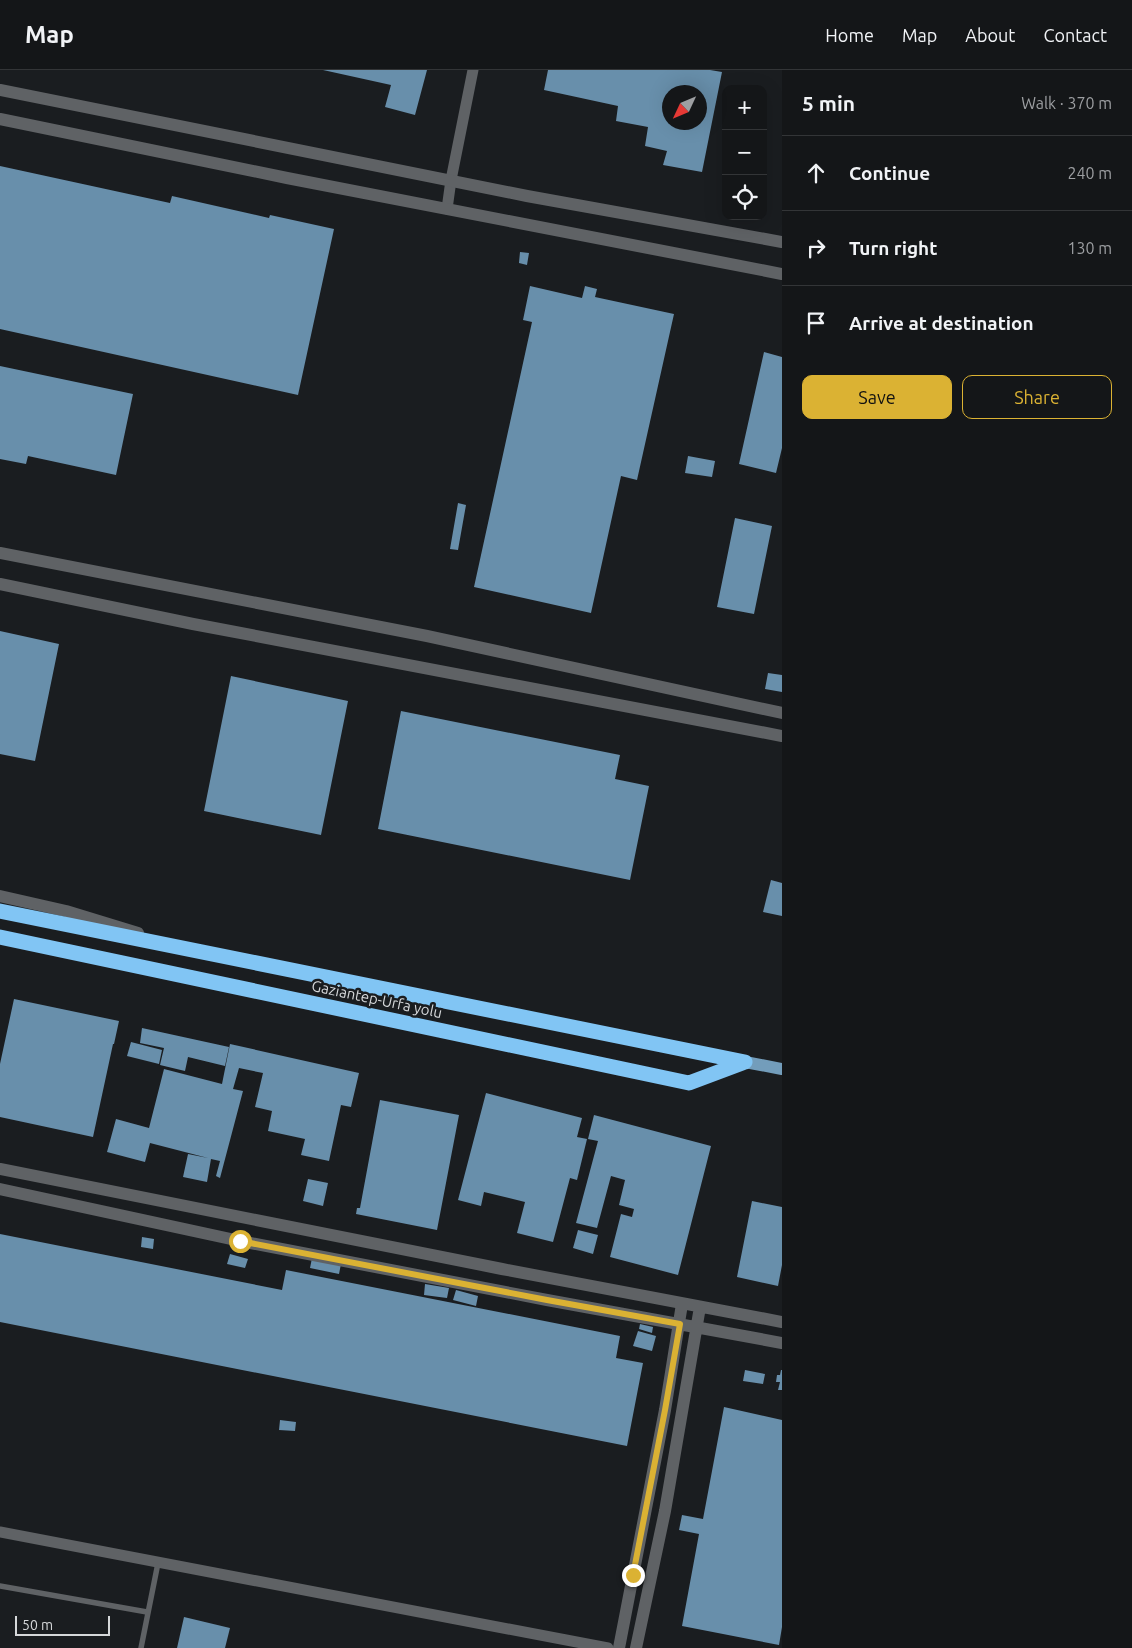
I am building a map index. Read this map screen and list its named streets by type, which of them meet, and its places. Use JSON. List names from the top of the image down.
{
  "streets": {
    "highway": ["Gaziantep-Urfa yolu"]
  },
  "scale_bar": "50 m",
  "north": "bottom left",
  "page": {
    "header": "Map",
    "nav": [
      "Home",
      "Map",
      "About",
      "Contact"
    ],
    "heading": ["5 min", "Walk · 370 m"],
    "map_buttons": ["+", "−"],
    "list": [
      ["Continue", "240 m"],
      ["Turn right", "130 m"],
      "Arrive at destination"
    ],
    "buttons": ["Save", "Share"],
    "scale": "50 m"
  }
}
